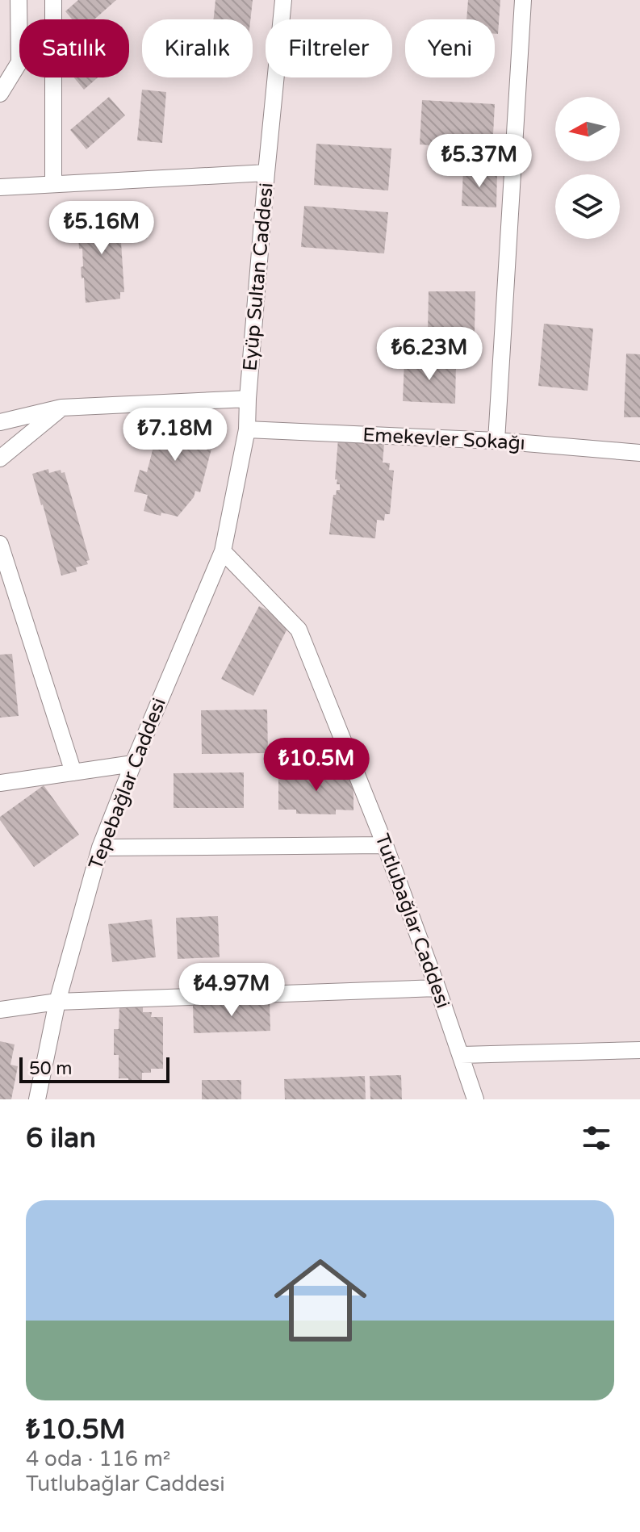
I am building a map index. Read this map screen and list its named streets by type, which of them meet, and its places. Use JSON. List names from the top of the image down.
{
  "streets": {
    "street": [
      "Eyüp Sultan Caddesi",
      "Emekevler Sokağı",
      "Tepebağlar Caddesi",
      "Tutlubağlar Caddesi"
    ]
  },
  "crossings": [
    ["Eyüp Sultan Caddesi", "Emekevler Sokağı"],
    ["Eyüp Sultan Caddesi", "Tepebağlar Caddesi"],
    ["Eyüp Sultan Caddesi", "Tutlubağlar Caddesi"],
    ["Tepebağlar Caddesi", "Tutlubağlar Caddesi"]
  ],
  "scale_bar": "50 m",
  "north": "left",
  "page": {
    "chip": [
      "Satılık",
      "Kiralık",
      "Filtreler",
      "Yeni"
    ],
    "price": [
      "₺5.37M",
      "₺5.16M",
      "₺6.23M",
      "₺7.18M",
      "₺10.5M",
      "₺4.97M"
    ],
    "scale": "50 m",
    "heading": "6 ilan",
    "list": [
      {
        "name": "₺10.5M",
        "note": "4 oda · 116 m² · Tutlubağlar Caddesi"
      }
    ]
  }
}
